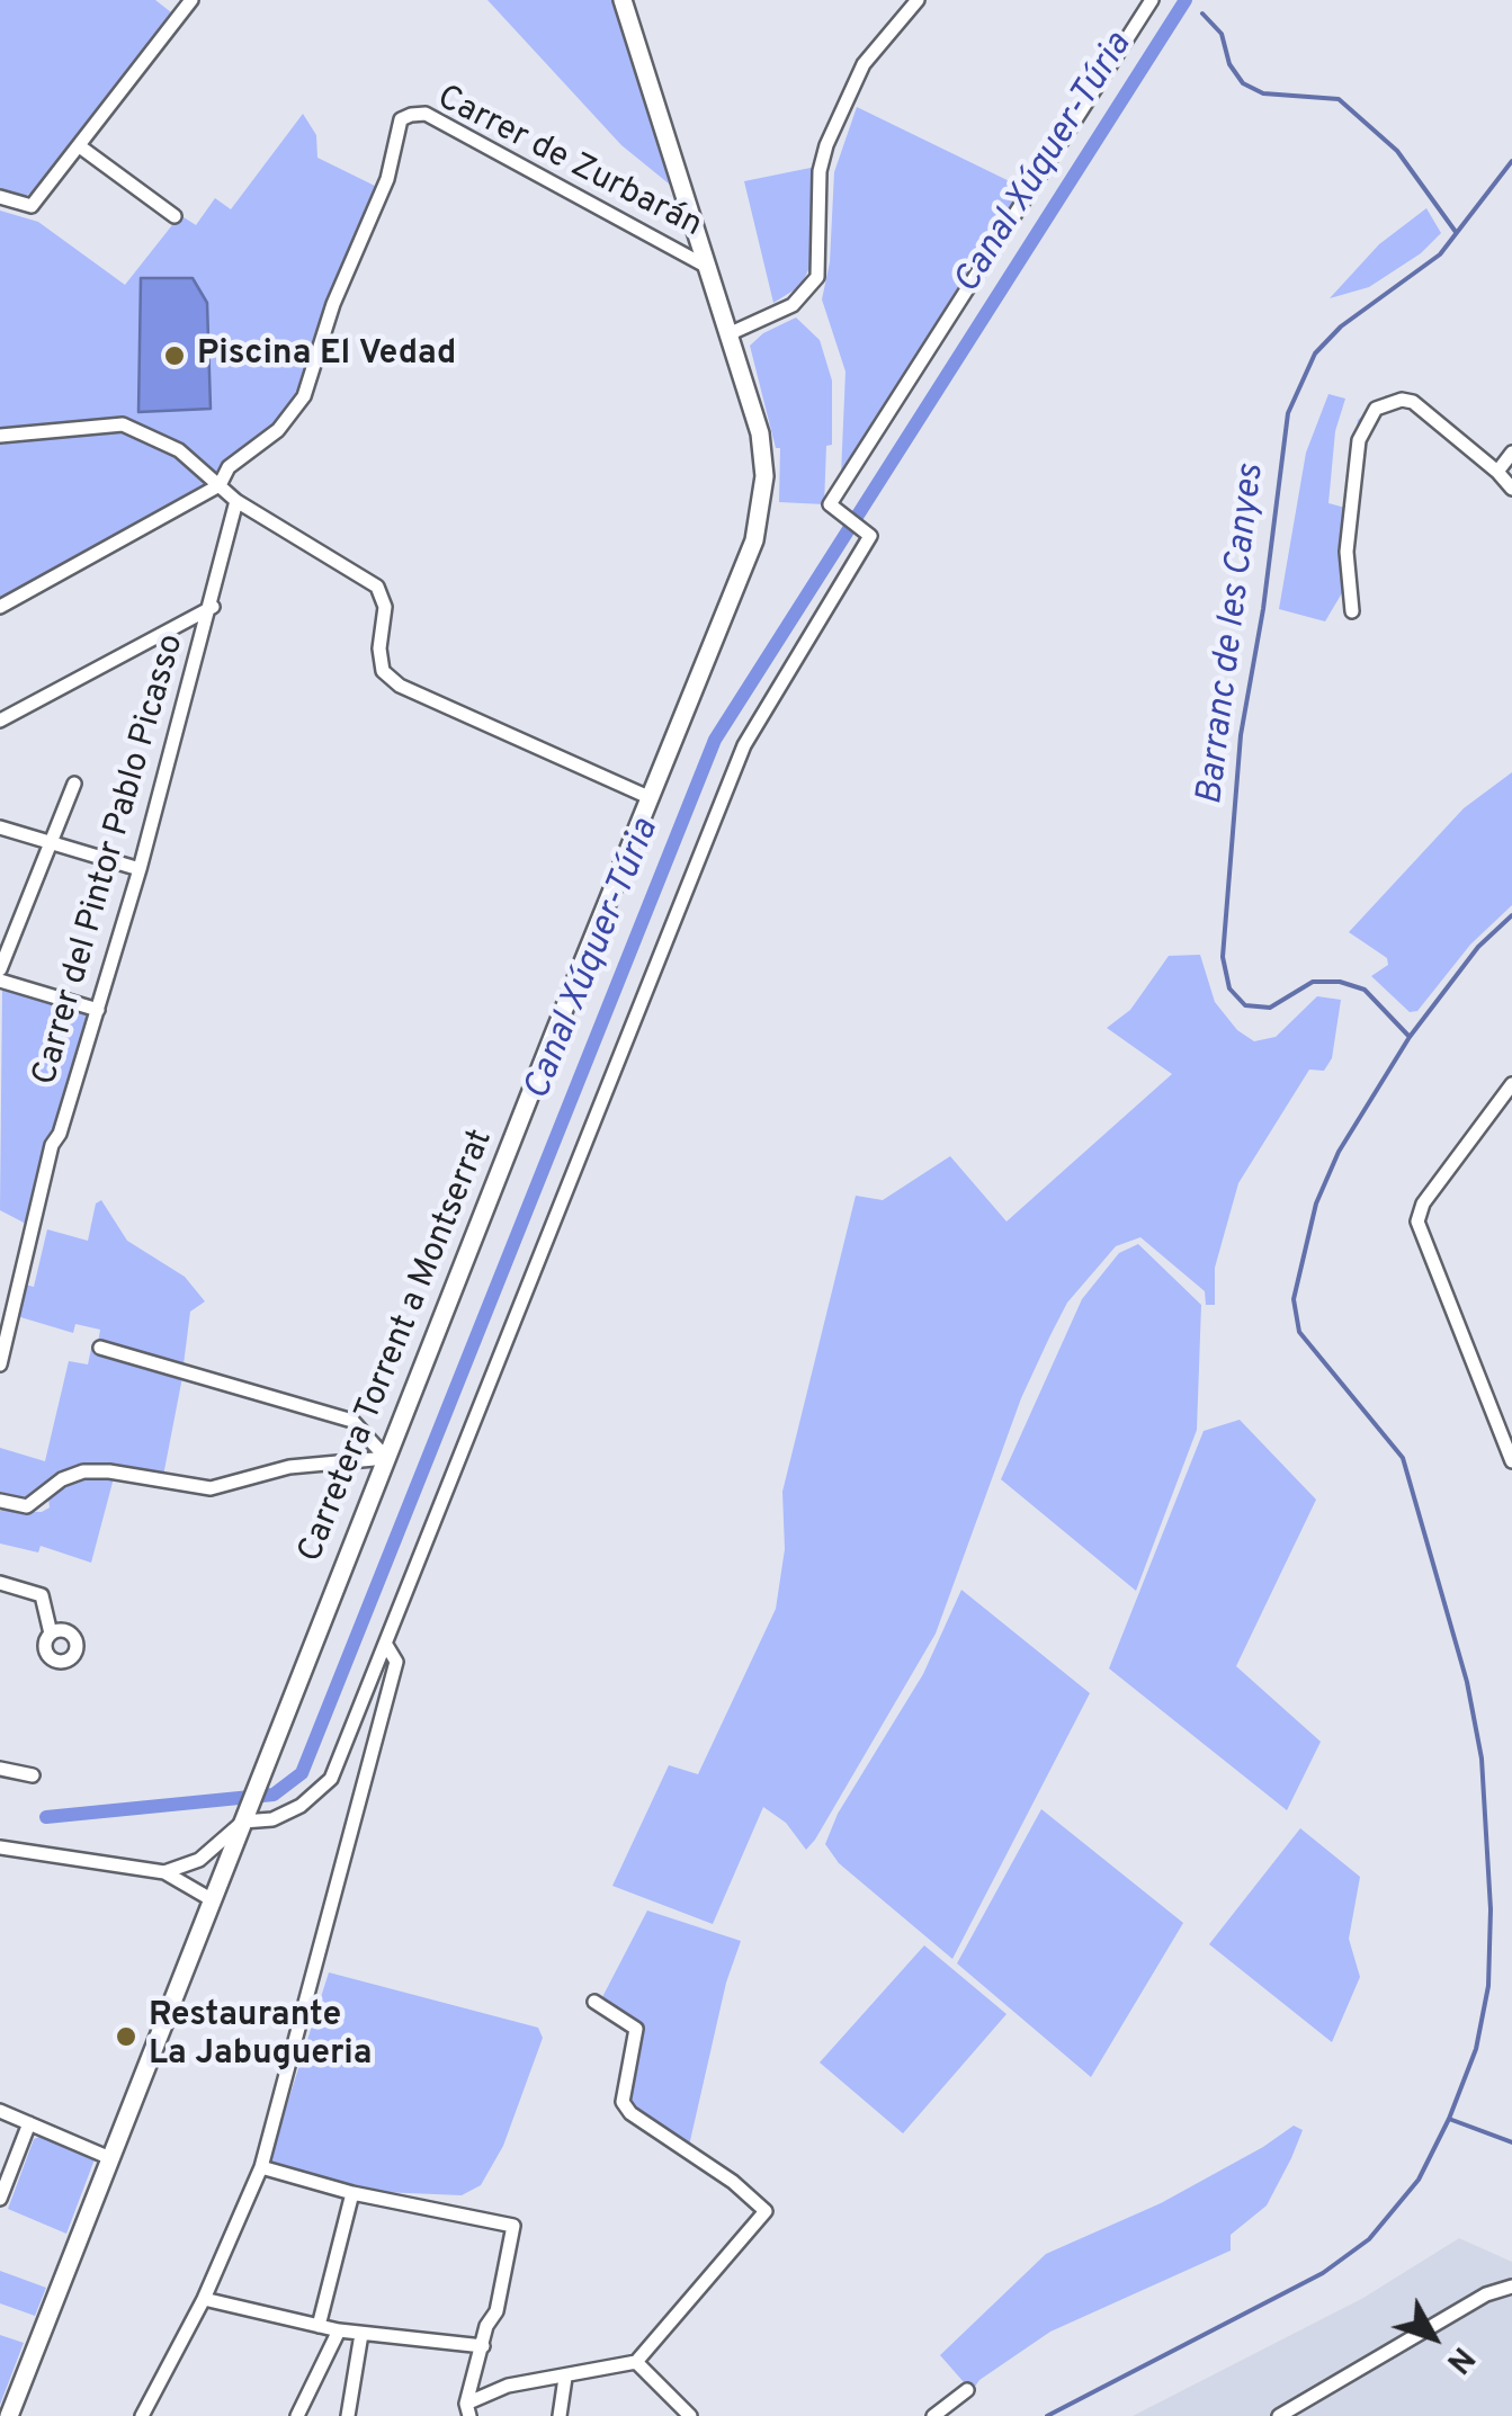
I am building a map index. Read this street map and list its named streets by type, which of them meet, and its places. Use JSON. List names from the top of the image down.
{
  "streets": {
    "main road": ["Carretera Torrent a Montserrat"],
    "street": ["Carrer de Zurbarán", "Carrer del Pintor Pablo Picasso"]
  },
  "crossings": [
    ["Carrer de Zurbarán", "Carretera Torrent a Montserrat"]
  ],
  "water": ["Canal Xúquer-Túria", "Barranc de les Canyes"],
  "places": ["Piscina El Vedad", "Restaurante La Jabugueria"],
  "north": "bottom right"
}
